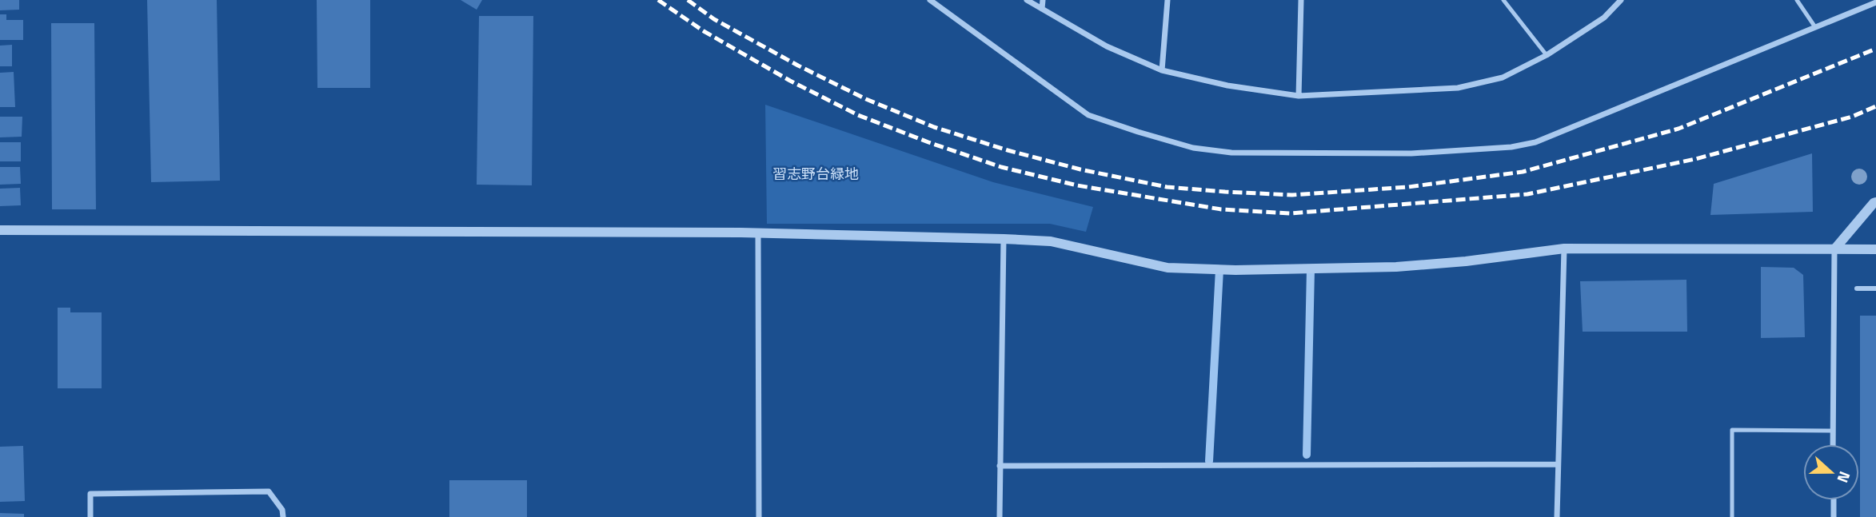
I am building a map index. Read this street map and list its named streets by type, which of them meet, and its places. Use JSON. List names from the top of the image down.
{
  "parks": ["習志野台緑地"],
  "north": "right"
}
